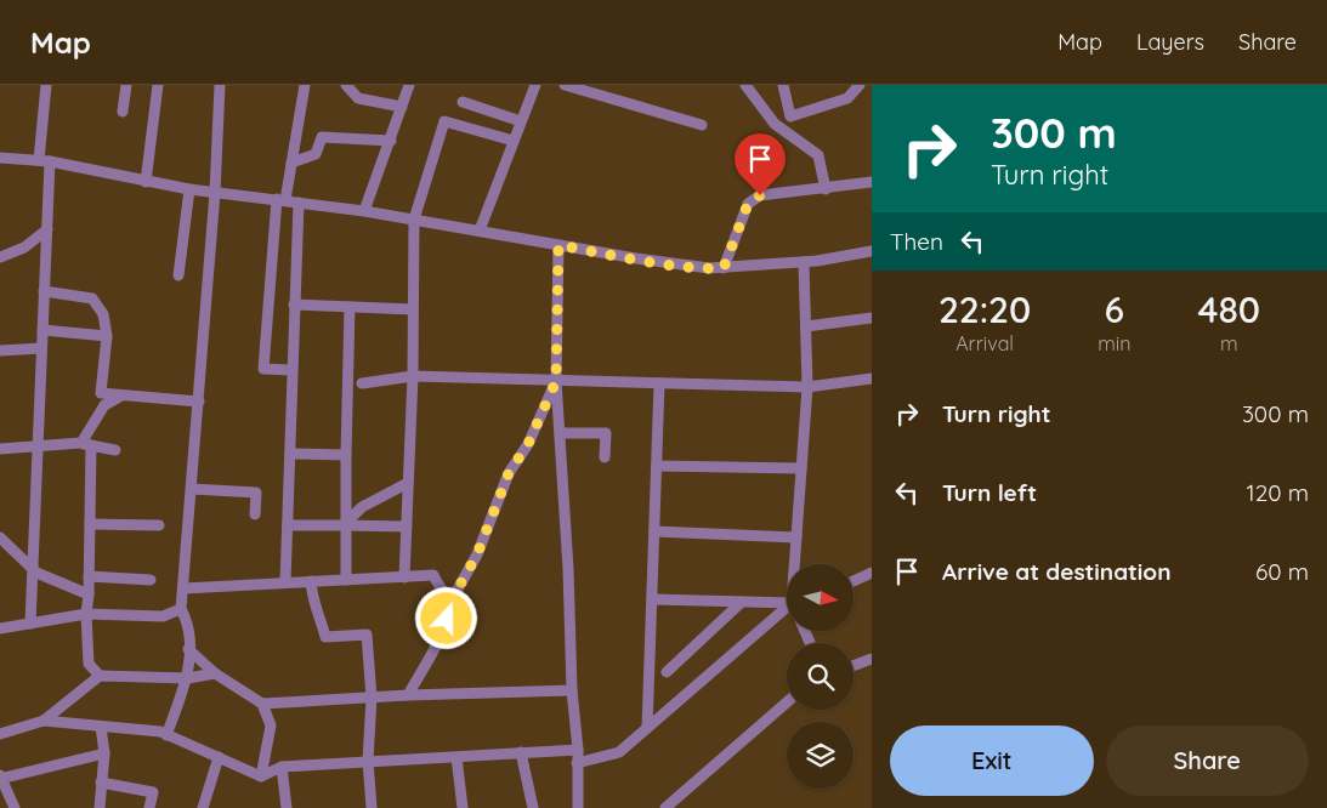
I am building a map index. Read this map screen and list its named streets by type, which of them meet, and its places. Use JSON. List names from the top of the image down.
{
  "north": "right",
  "page": {
    "header": "Map",
    "nav": ["Map", "Layers", "Share"],
    "turn": ["300 m", "Turn right"],
    "then": "Then",
    "eta": [
      "22:20",
      "Arrival",
      "6",
      "min",
      "480",
      "m"
    ],
    "list": [
      {
        "name": "Turn right",
        "value": "300 m"
      },
      {
        "name": "Turn left",
        "value": "120 m"
      },
      {
        "name": "Arrive at destination",
        "value": "60 m"
      }
    ],
    "buttons": ["Exit", "Share"]
  }
}
